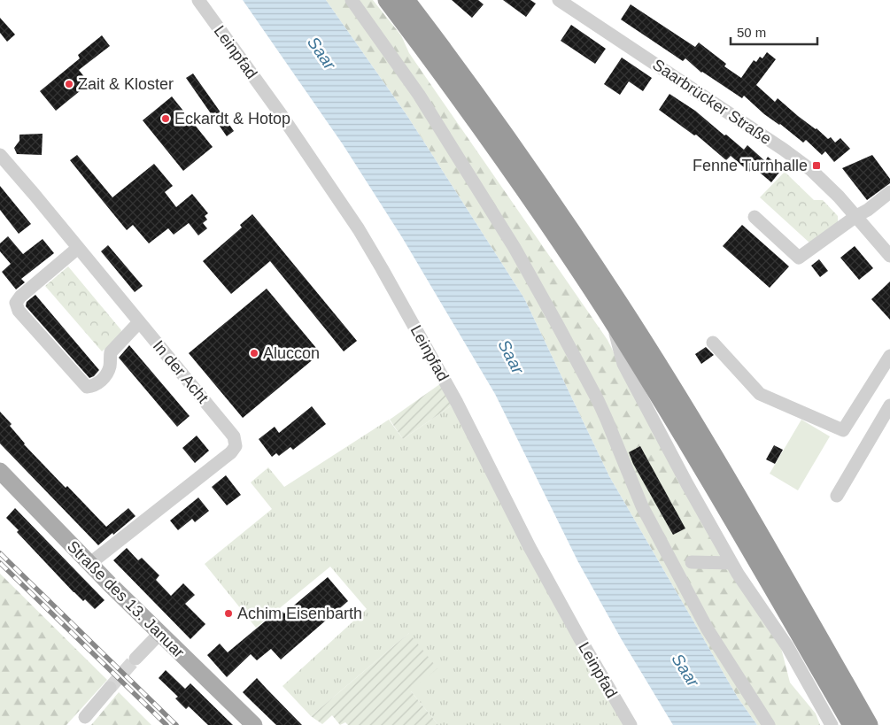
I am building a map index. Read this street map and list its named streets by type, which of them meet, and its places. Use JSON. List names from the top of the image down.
{
  "streets": {
    "main road": ["Straße des 13. Januar"],
    "street": ["Leinpfad", "Saarbrücker Straße", "In der Acht"]
  },
  "crossings": [
    ["In der Acht", "Straße des 13. Januar"]
  ],
  "water": ["Saar"],
  "places": {
    "other": [
      "Zait & Kloster",
      "Eckardt & Hotop",
      "Aluccon",
      "Achim Eisenbarth"
    ],
    "transit": ["Fenne Turnhalle"]
  },
  "scale_bar": "50 m"
}
